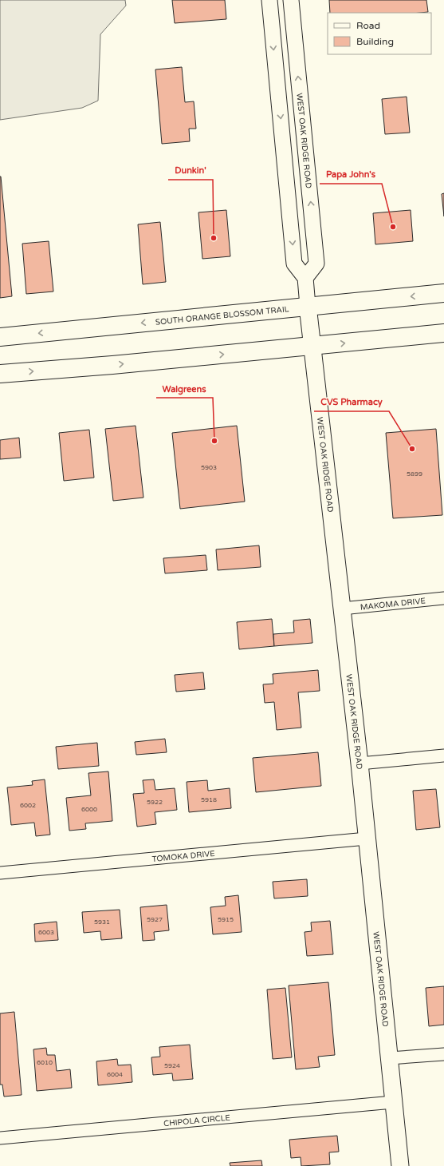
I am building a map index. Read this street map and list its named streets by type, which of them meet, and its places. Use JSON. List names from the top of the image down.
{
  "streets": {
    "main road": ["WEST OAK RIDGE ROAD", "SOUTH ORANGE BLOSSOM TRAIL"],
    "street": ["MAKOMA DRIVE", "TOMOKA DRIVE", "CHIPOLA CIRCLE"]
  },
  "crossings": [
    ["WEST OAK RIDGE ROAD", "SOUTH ORANGE BLOSSOM TRAIL"],
    ["WEST OAK RIDGE ROAD", "MAKOMA DRIVE"],
    ["WEST OAK RIDGE ROAD", "TOMOKA DRIVE"],
    ["WEST OAK RIDGE ROAD", "CHIPOLA CIRCLE"]
  ],
  "places": [
    "Papa John's",
    "Dunkin'",
    "Walgreens",
    "CVS Pharmacy"
  ],
  "house_numbers": [
    "5903",
    "5899",
    "5918",
    "5922",
    "6002",
    "6000",
    "5927",
    "5915",
    "5931",
    "6003",
    "6010",
    "5924",
    "6004"
  ],
  "legend": ["Road", "Building"]
}
